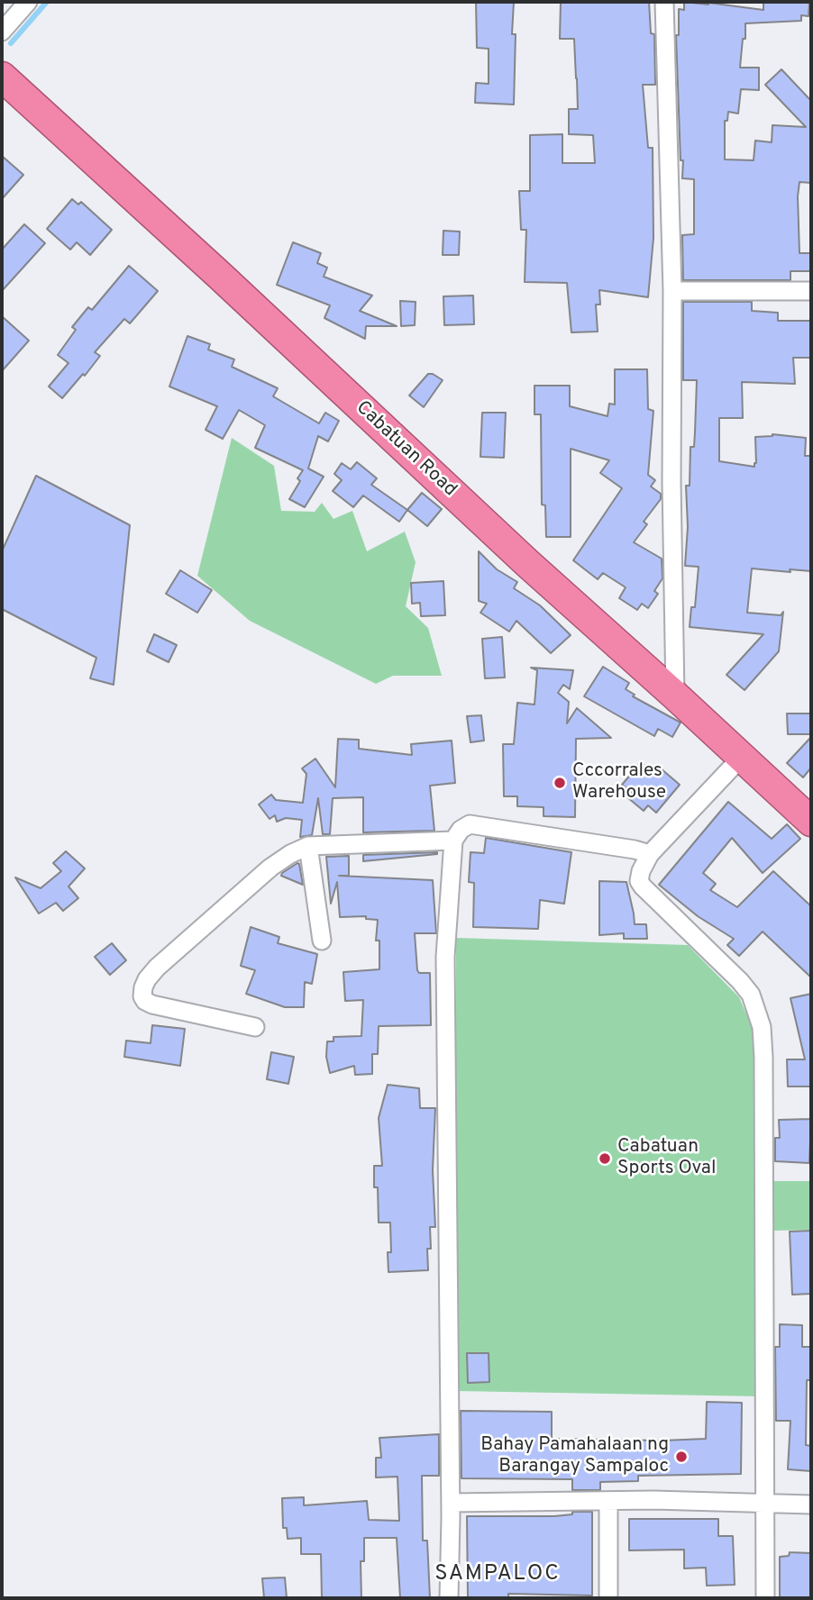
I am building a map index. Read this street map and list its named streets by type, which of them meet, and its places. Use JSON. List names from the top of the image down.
{
  "streets": {
    "highway": ["Cabatuan Road"]
  },
  "districts": ["SAMPALOC"],
  "places": ["Cccorrales Warehouse", "Cabatuan Sports Oval", "Bahay Pamahalaan ng Barangay Sampaloc"]
}
